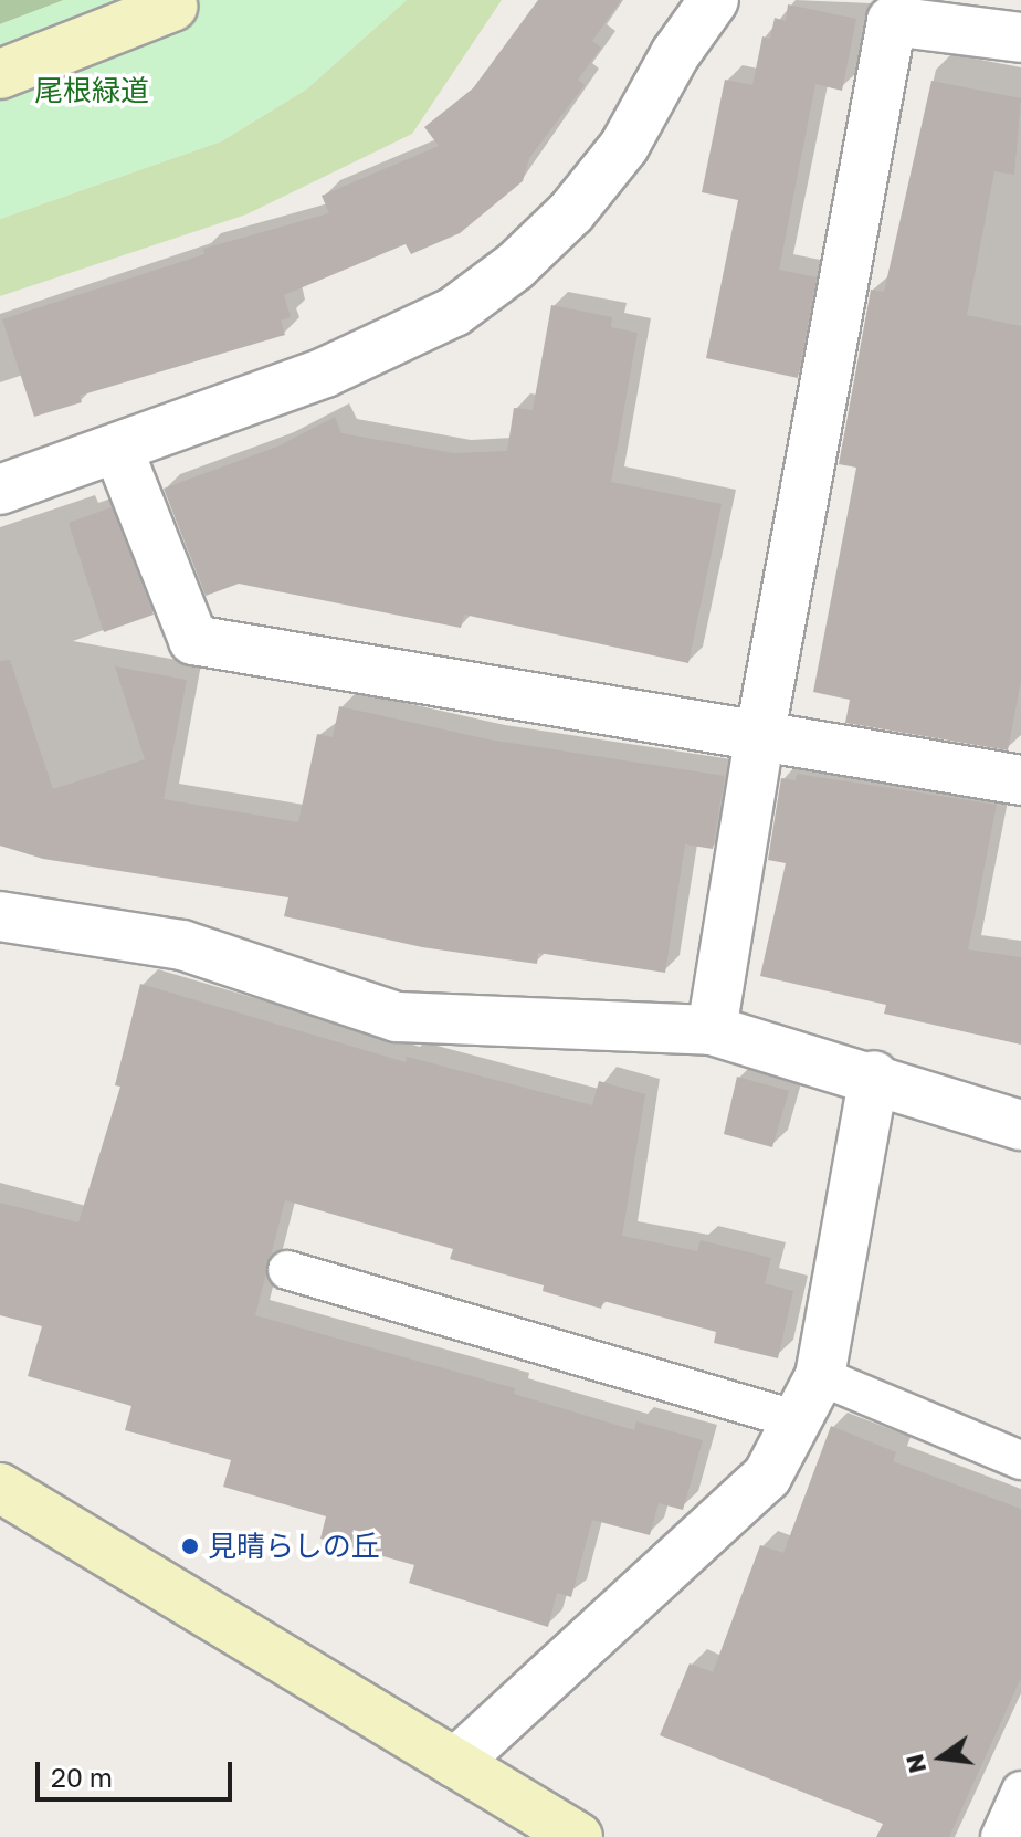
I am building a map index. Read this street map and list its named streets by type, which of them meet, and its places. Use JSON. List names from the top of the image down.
{
  "parks": ["尾根緑道"],
  "places": ["見晴らしの丘"],
  "scale_bar": "20 m",
  "north": "left"
}
